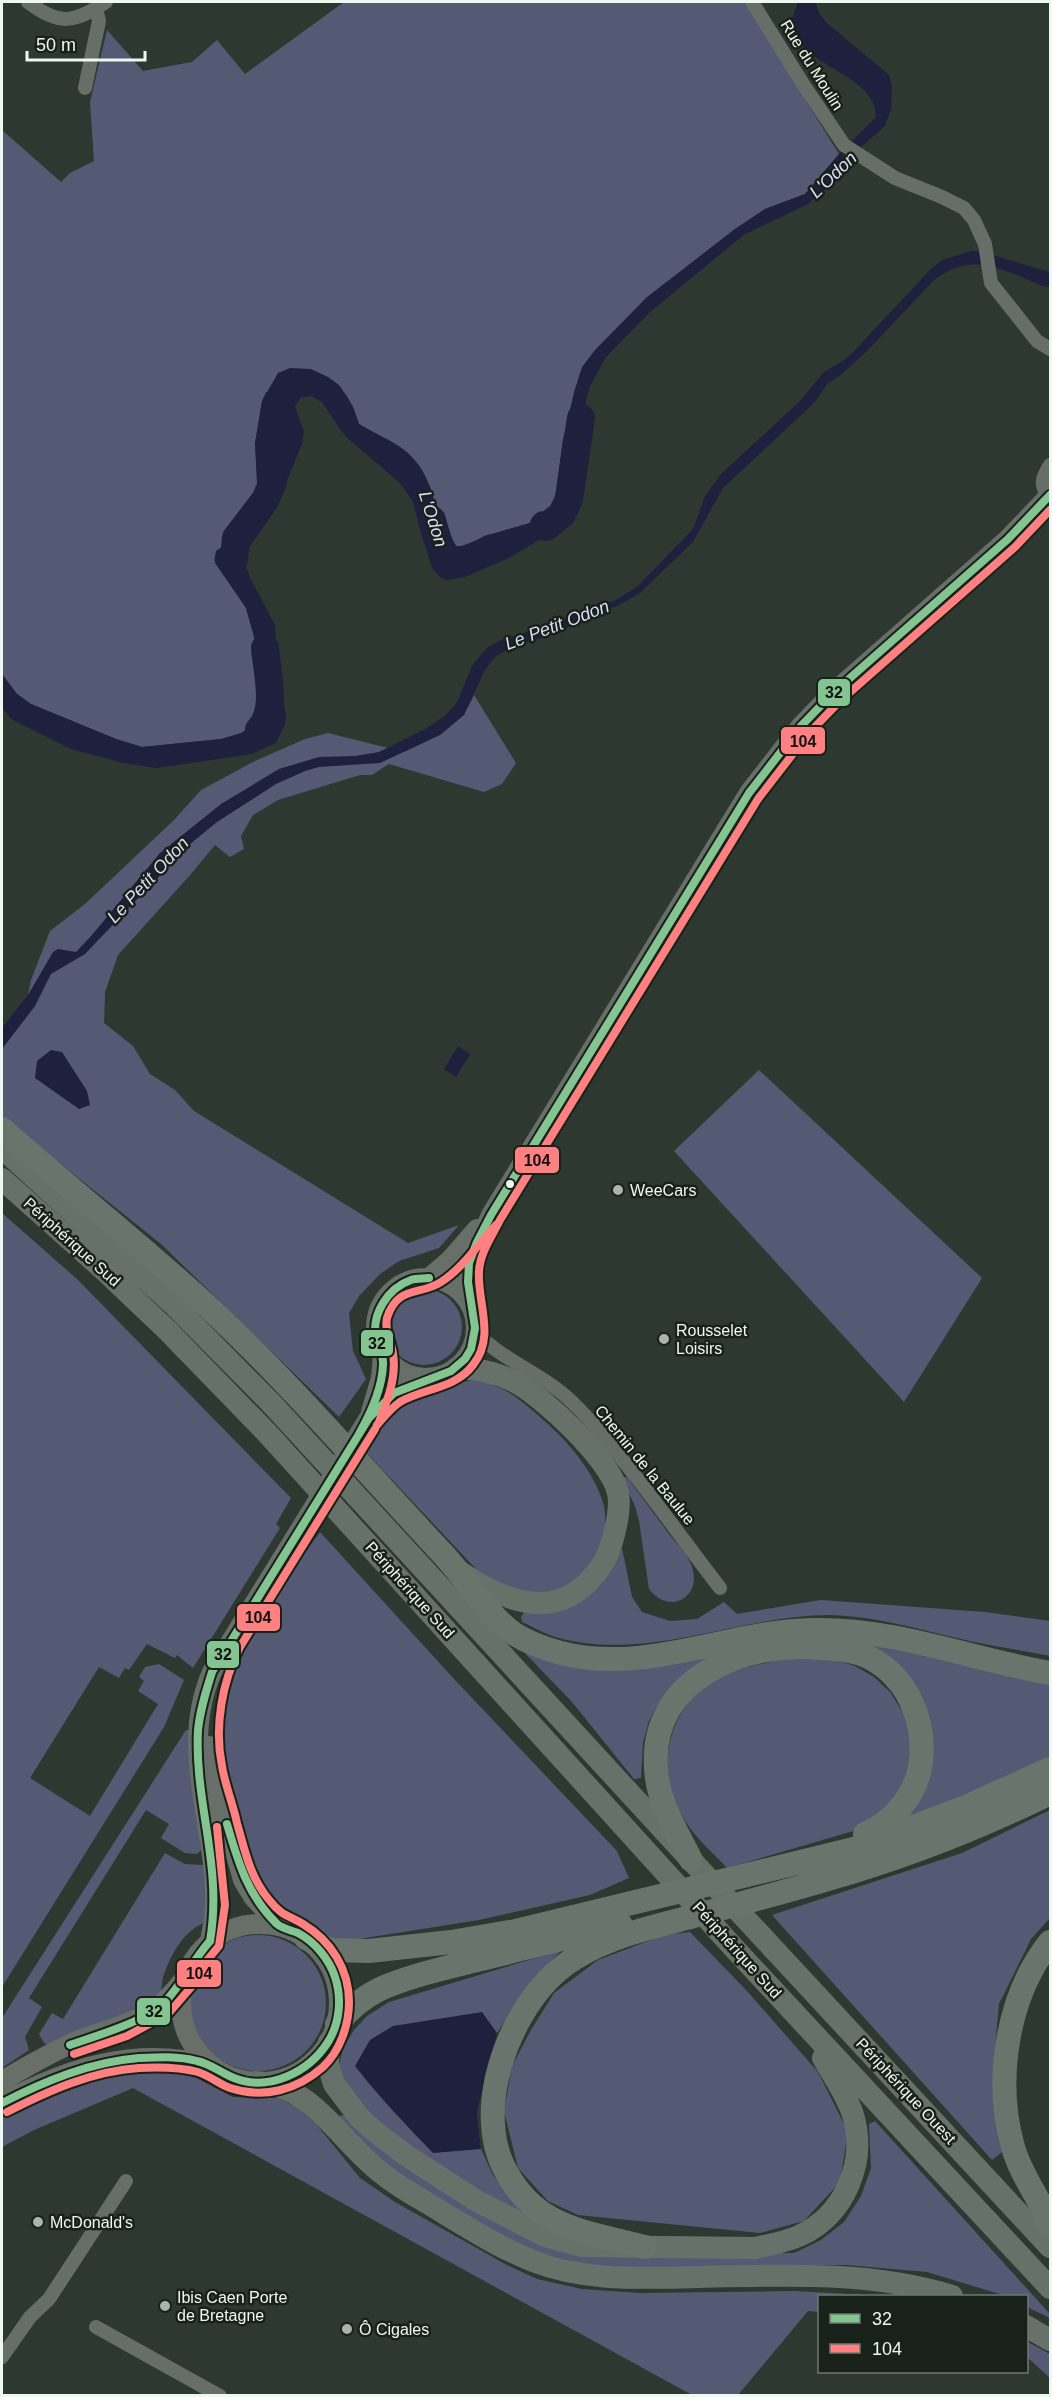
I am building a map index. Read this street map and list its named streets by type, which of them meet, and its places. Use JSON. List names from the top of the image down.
{
  "streets": {
    "highway": ["Périphérique Sud", "Périphérique Ouest"],
    "street": ["Rue du Moulin", "Chemin de la Baulue"]
  },
  "crossings": [
    ["Périphérique Sud", "Périphérique Ouest"]
  ],
  "water": ["L'Odon", "Le Petit Odon"],
  "places": [
    "WeeCars",
    "Rousselet Loisirs",
    "McDonald's",
    "Ibis Caen Porte de Bretagne",
    "Ô Cigales"
  ],
  "lines": ["transit line 32", "transit line 104"],
  "legend": ["32", "104"],
  "scale_bar": "50 m"
}
